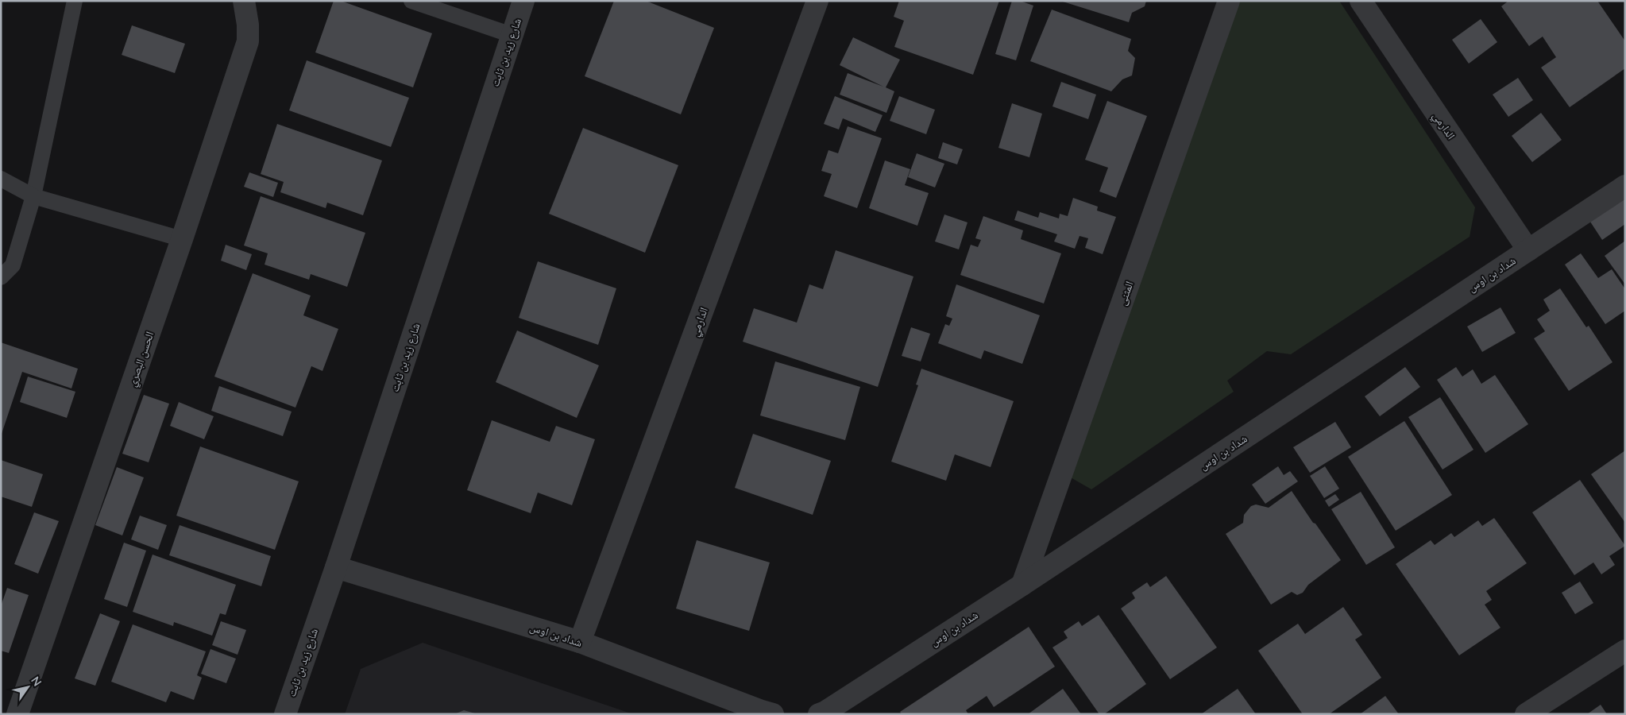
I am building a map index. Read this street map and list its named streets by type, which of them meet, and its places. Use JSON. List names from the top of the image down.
{
  "streets": {
    "street": [
      "شارع زيد بن ثابت",
      "الدارمي",
      "شداد بن اوس",
      "المثنى",
      "الحسن البصري"
    ]
  },
  "crossings": [
    ["شارع زيد بن ثابت", "شداد بن اوس"],
    ["الدارمي", "شداد بن اوس"],
    ["شداد بن اوس", "المثنى"]
  ],
  "north": "top right"
}
